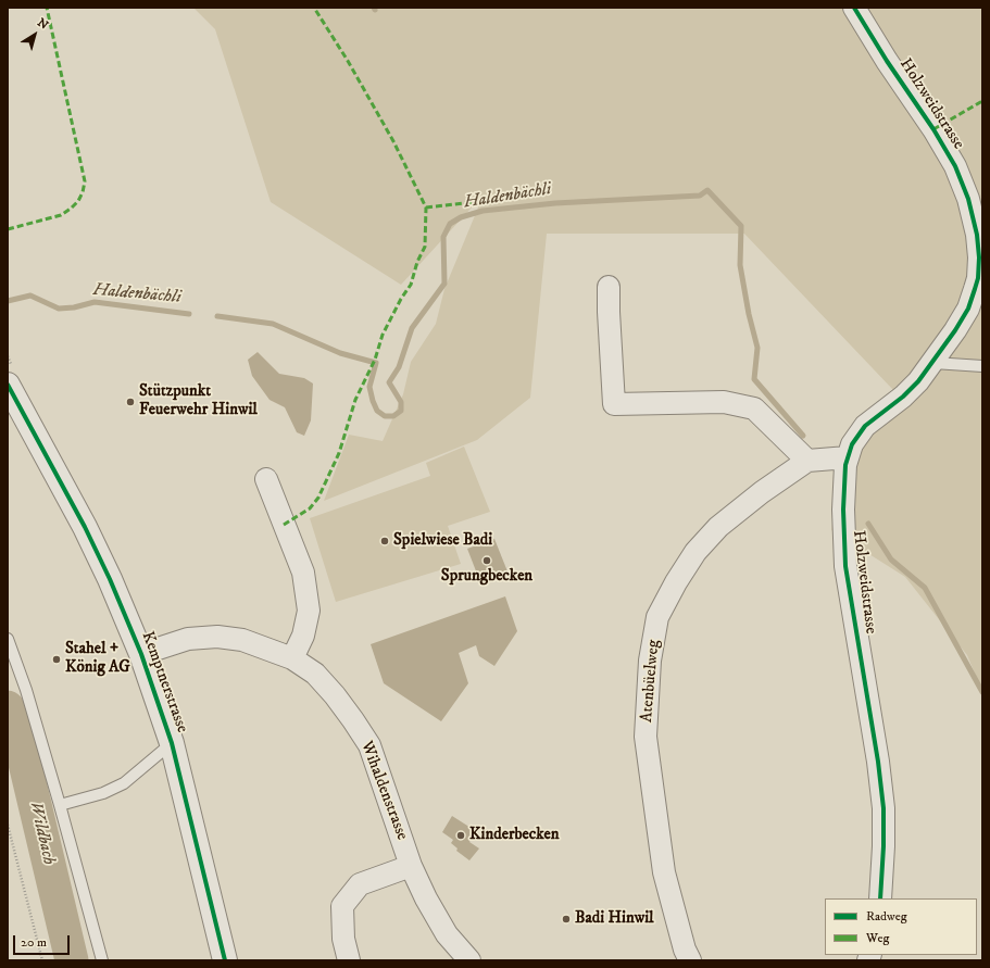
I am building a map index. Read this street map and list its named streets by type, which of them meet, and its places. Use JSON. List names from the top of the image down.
{
  "streets": {
    "street": [
      "Holzweidstrasse",
      "Atenbüelweg",
      "Kemptnerstrasse",
      "Wihaldenstrasse"
    ]
  },
  "crossings": [
    ["Holzweidstrasse", "Atenbüelweg"],
    ["Kemptnerstrasse", "Wihaldenstrasse"]
  ],
  "water": ["Haldenbächli", "Wildbach"],
  "places": [
    "Stützpunkt Feuerwehr Hinwil",
    "Spielwiese Badi",
    "Sprungbecken",
    "Stahel + König AG",
    "Kinderbecken",
    "Badi Hinwil"
  ],
  "legend": ["Radweg", "Weg"],
  "scale_bar": "20 m",
  "north": "top right"
}
